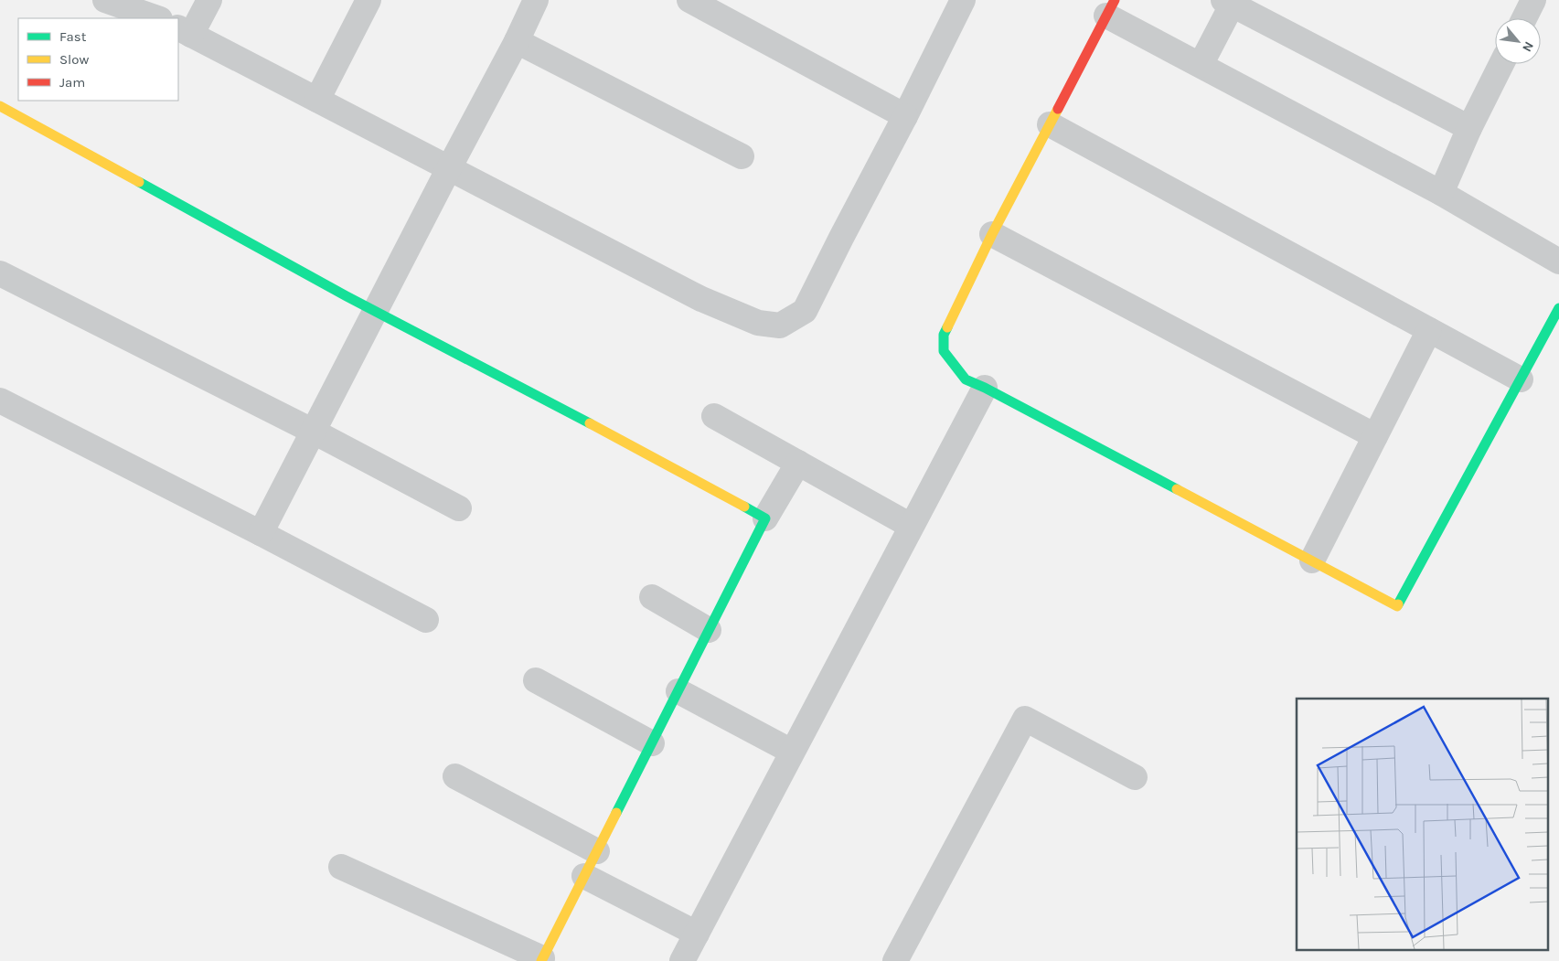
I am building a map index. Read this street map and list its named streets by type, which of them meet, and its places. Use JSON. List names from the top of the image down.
{
  "legend": ["Fast", "Slow", "Jam"],
  "north": "bottom right"
}
